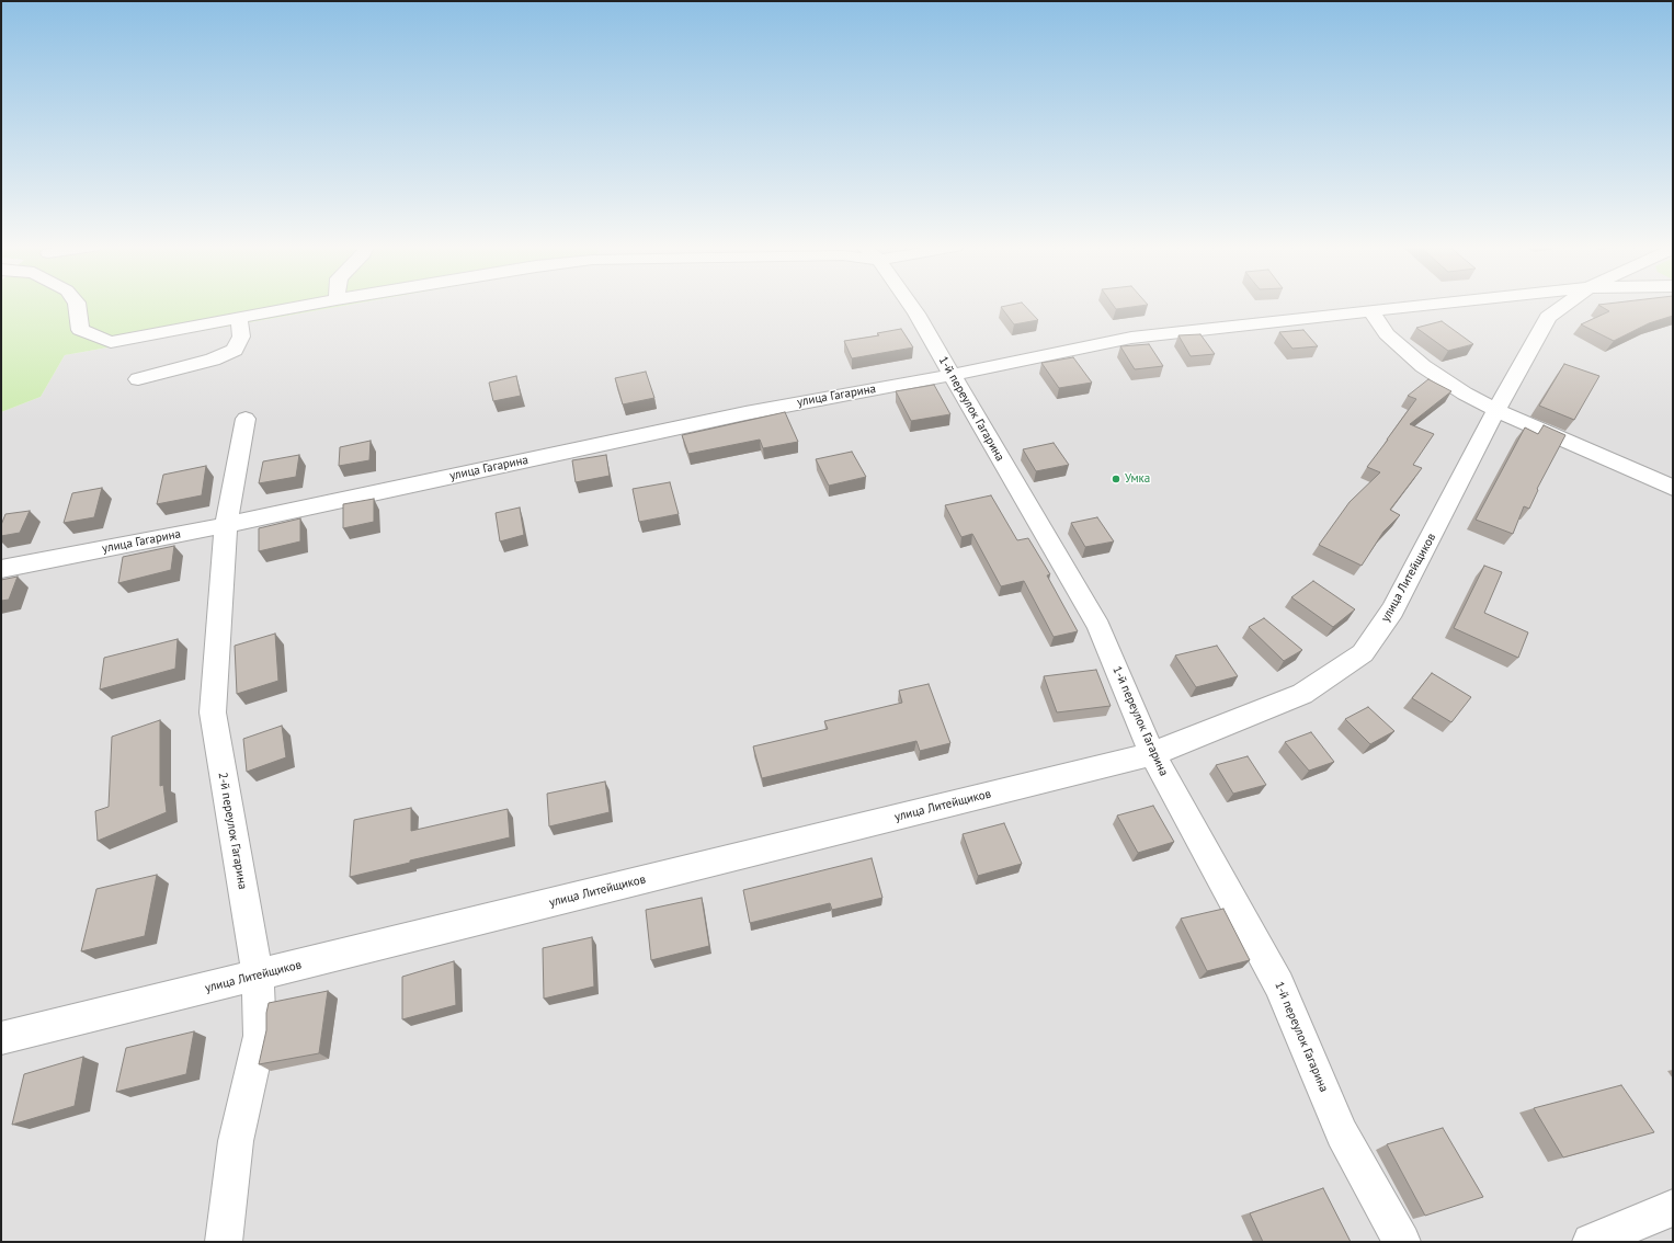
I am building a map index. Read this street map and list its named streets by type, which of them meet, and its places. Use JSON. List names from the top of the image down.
{
  "streets": {
    "street": [
      "улица Гагарина",
      "1-й переулок Гагарина",
      "улица Литейщиков",
      "2-й переулок Гагарина"
    ]
  },
  "crossings": [
    ["улица Гагарина", "1-й переулок Гагарина"],
    ["улица Гагарина", "2-й переулок Гагарина"],
    ["1-й переулок Гагарина", "улица Литейщиков"],
    ["улица Литейщиков", "2-й переулок Гагарина"]
  ],
  "places": ["Умка"]
}
